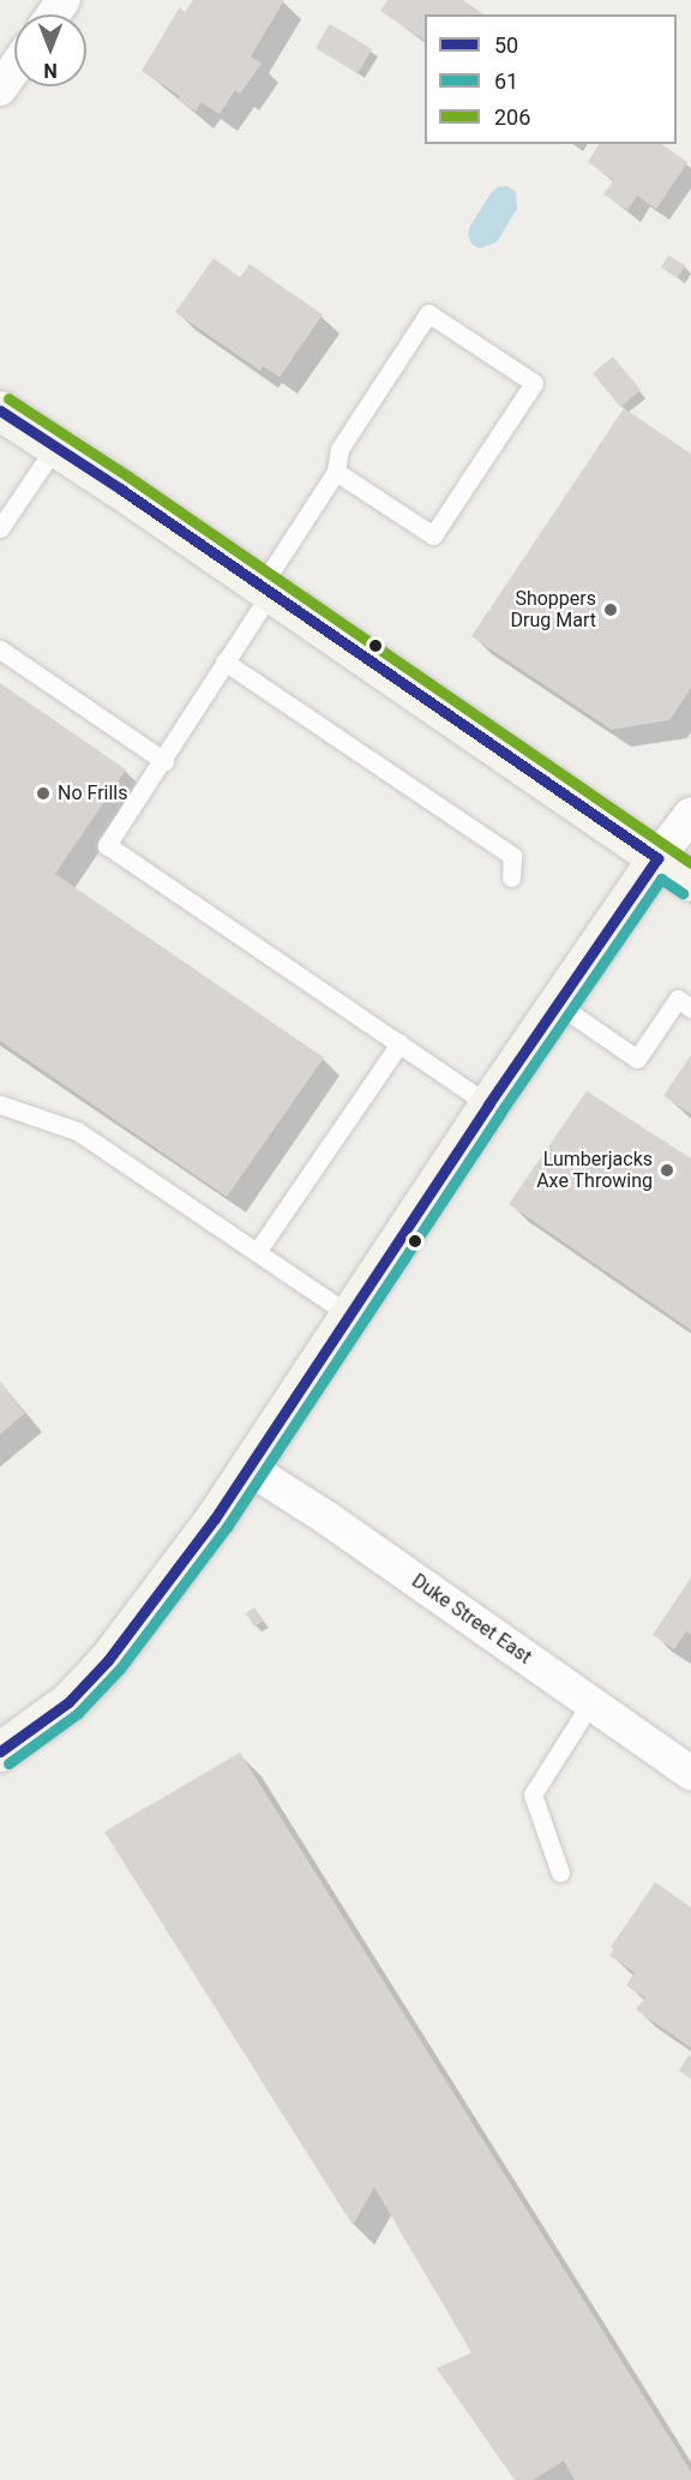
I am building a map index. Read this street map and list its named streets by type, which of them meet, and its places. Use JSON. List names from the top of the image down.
{
  "streets": {
    "street": ["Duke Street East"]
  },
  "places": ["Shoppers Drug Mart", "No Frills", "Lumberjacks Axe Throwing"],
  "lines": ["transit line 206", "transit line 50", "transit line 61"],
  "legend": ["50", "61", "206"],
  "north": "bottom"
}
